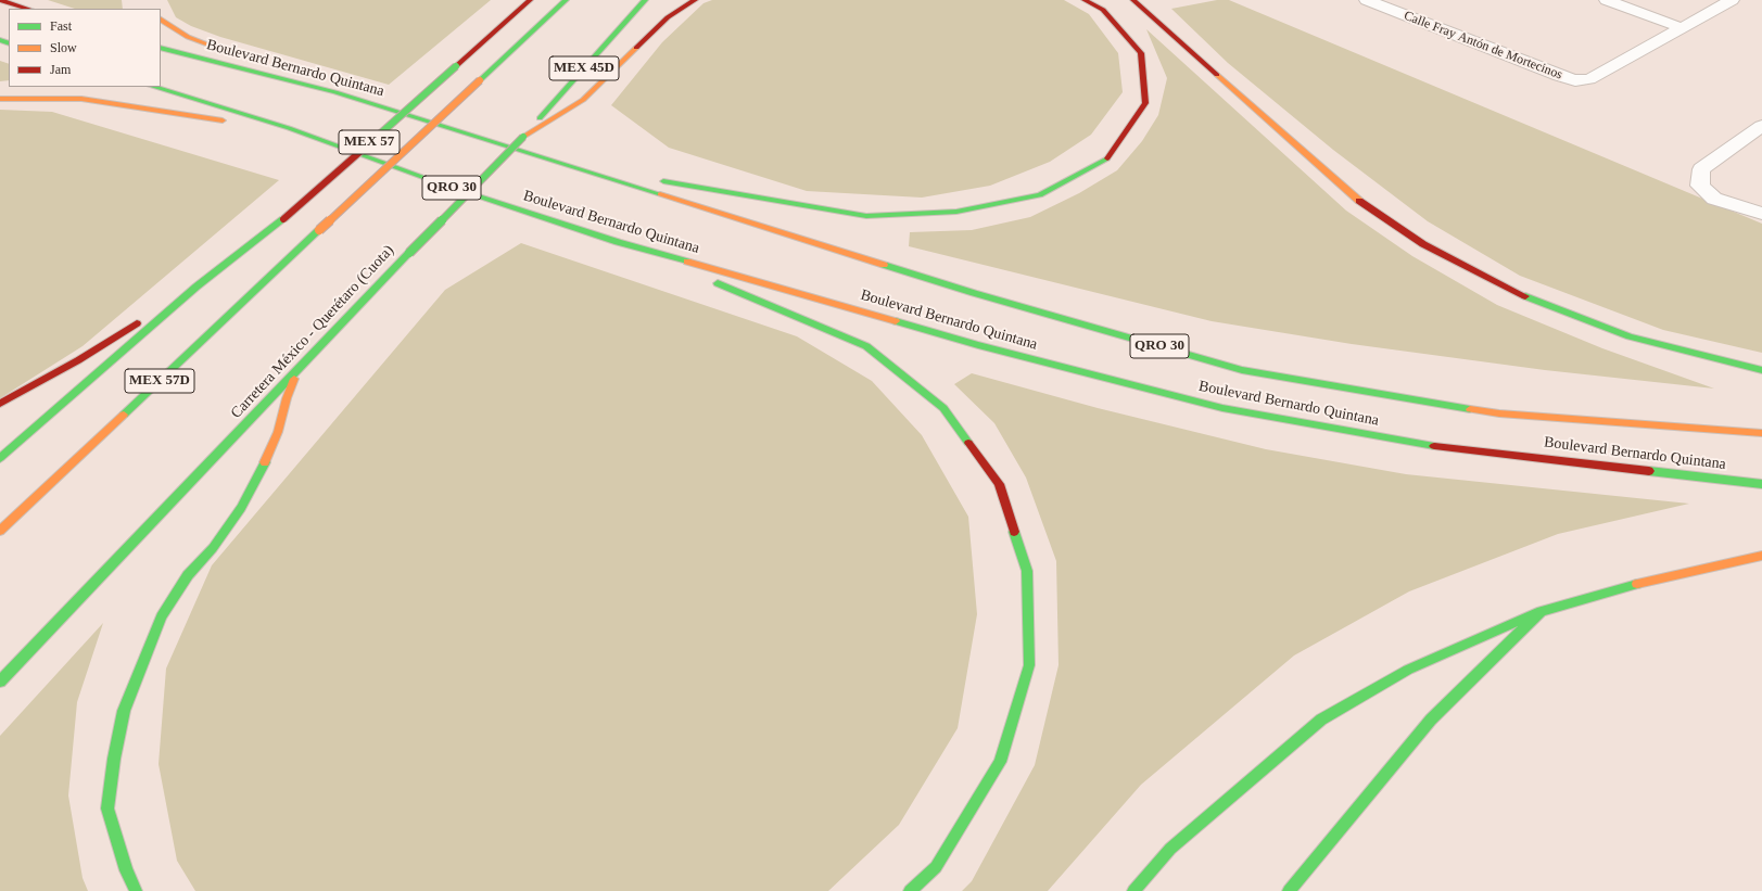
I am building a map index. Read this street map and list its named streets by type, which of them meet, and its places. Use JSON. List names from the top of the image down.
{
  "streets": {
    "main road": [
      "Boulevard Bernardo Quintana",
      "MEX 45D",
      "MEX 57",
      "QRO 30",
      "Carretera México - Querétaro (Cuota)",
      "MEX 57D"
    ],
    "street": ["Calle Fray Antón de Mortecinos"]
  },
  "legend": ["Fast", "Slow", "Jam"]
}
